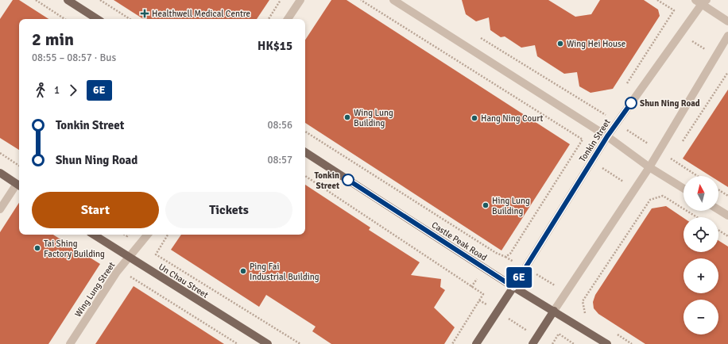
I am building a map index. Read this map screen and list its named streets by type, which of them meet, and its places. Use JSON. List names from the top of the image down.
{
  "streets": {
    "main road": ["Tonkin Street", "Castle Peak Road", "Un Chau Street"],
    "street": ["Wing Lung Street"]
  },
  "crossings": [
    ["Tonkin Street", "Castle Peak Road"],
    ["Un Chau Street", "Wing Lung Street"]
  ],
  "places": {
    "health": ["Healthwell Medical Centre"],
    "other": [
      "Wing Hei House",
      "Shun Ning Road",
      "Wing Lung Building",
      "Hang Ning Court",
      "Tonkin Street",
      "Hing Lung Building",
      "Tai Shing Factory Building",
      "Ping Fai Industrial Building"
    ]
  },
  "lines": ["bus line 6E"],
  "north": "top",
  "page": {
    "on_map": "6E",
    "heading": ["2 min", "08:55 – 08:57 · Bus", "HK$15"],
    "legs": ["1", "6E"],
    "list": [
      {
        "name": "Tonkin Street",
        "value": "08:56"
      },
      {
        "name": "Shun Ning Road",
        "value": "08:57"
      }
    ],
    "map_buttons": ["+", "−"],
    "buttons": ["Start", "Tickets"]
  }
}
